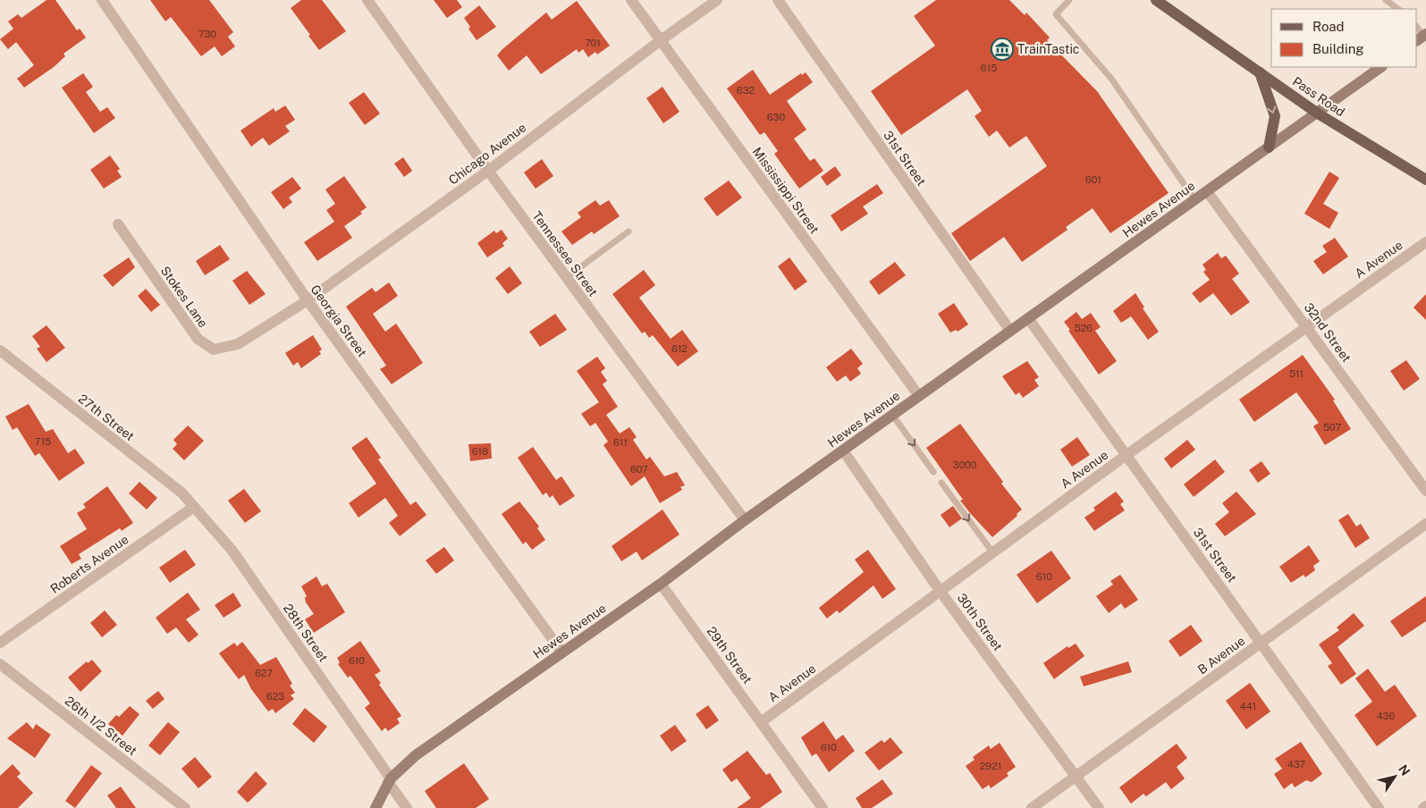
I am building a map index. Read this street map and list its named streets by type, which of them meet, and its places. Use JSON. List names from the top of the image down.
{
  "streets": {
    "main road": ["Pass Road", "Hewes Avenue"],
    "street": [
      "Chicago Avenue",
      "31st Street",
      "Mississippi Street",
      "Tennessee Street",
      "A Avenue",
      "Stokes Lane",
      "Georgia Street",
      "32nd Street",
      "27th Street",
      "Roberts Avenue",
      "30th Street",
      "28th Street",
      "29th Street",
      "B Avenue",
      "26th 1/2 Street"
    ]
  },
  "crossings": [
    ["Pass Road", "Hewes Avenue"],
    ["Chicago Avenue", "Mississippi Street"],
    ["Chicago Avenue", "Tennessee Street"],
    ["Chicago Avenue", "Stokes Lane"],
    ["Chicago Avenue", "Georgia Street"],
    ["31st Street", "Hewes Avenue"],
    ["31st Street", "A Avenue"],
    ["31st Street", "B Avenue"],
    ["Mississippi Street", "Hewes Avenue"],
    ["Hewes Avenue", "Tennessee Street"],
    ["Hewes Avenue", "Georgia Street"],
    ["Hewes Avenue", "32nd Street"],
    ["Hewes Avenue", "30th Street"],
    ["Hewes Avenue", "28th Street"],
    ["Hewes Avenue", "29th Street"],
    ["A Avenue", "32nd Street"],
    ["A Avenue", "30th Street"],
    ["A Avenue", "29th Street"],
    ["27th Street", "Roberts Avenue"],
    ["27th Street", "28th Street"],
    ["Roberts Avenue", "28th Street"],
    ["30th Street", "B Avenue"]
  ],
  "places": {
    "museum": ["TrainTastic"]
  },
  "house_numbers": [
    "730",
    "701",
    "615",
    "632",
    "630",
    "601",
    "526",
    "612",
    "511",
    "507",
    "715",
    "611",
    "618",
    "3000",
    "607",
    "610",
    "610",
    "627",
    "623",
    "441",
    "436",
    "610",
    "437",
    "2921"
  ],
  "legend": ["Road", "Building"],
  "north": "top right"
}
